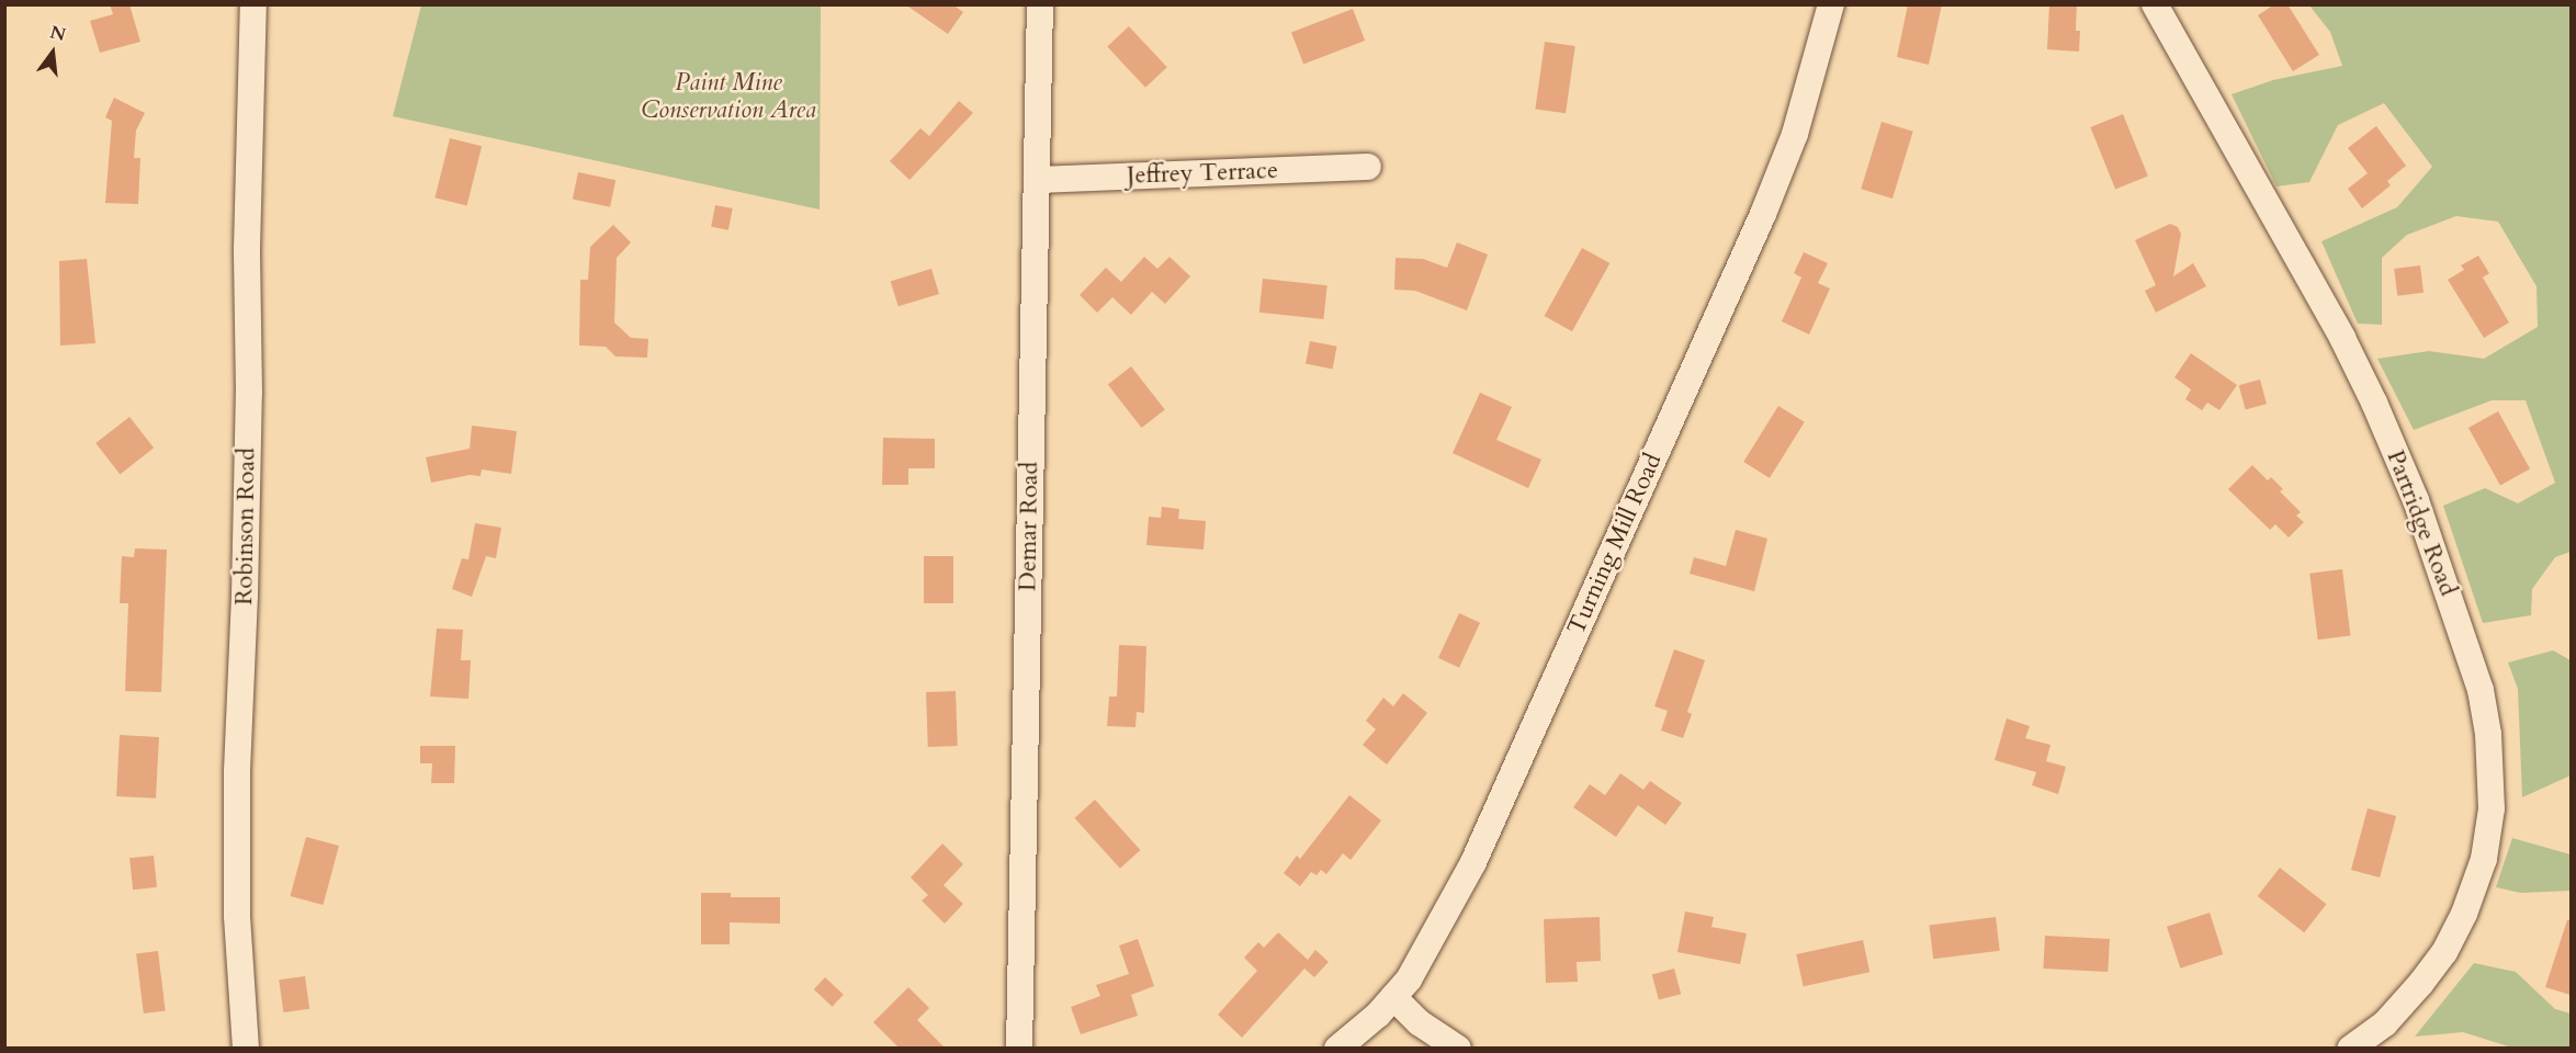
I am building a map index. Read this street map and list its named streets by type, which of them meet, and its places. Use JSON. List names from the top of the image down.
{
  "streets": {
    "street": [
      "Jeffrey Terrace",
      "Partridge Road",
      "Robinson Road",
      "Demar Road",
      "Turning Mill Road"
    ]
  },
  "crossings": [
    ["Jeffrey Terrace", "Demar Road"]
  ],
  "parks": ["Paint Mine Conservation Area"],
  "north": "top"
}
